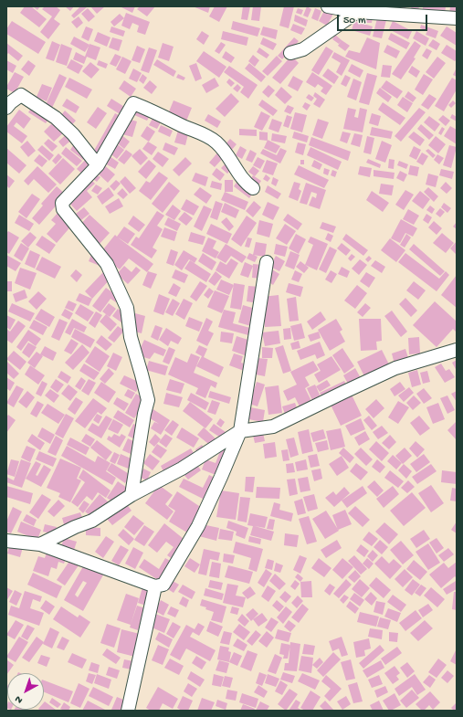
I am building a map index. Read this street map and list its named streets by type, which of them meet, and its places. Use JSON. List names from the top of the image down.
{
  "scale_bar": "50 m",
  "north": "bottom left"
}
